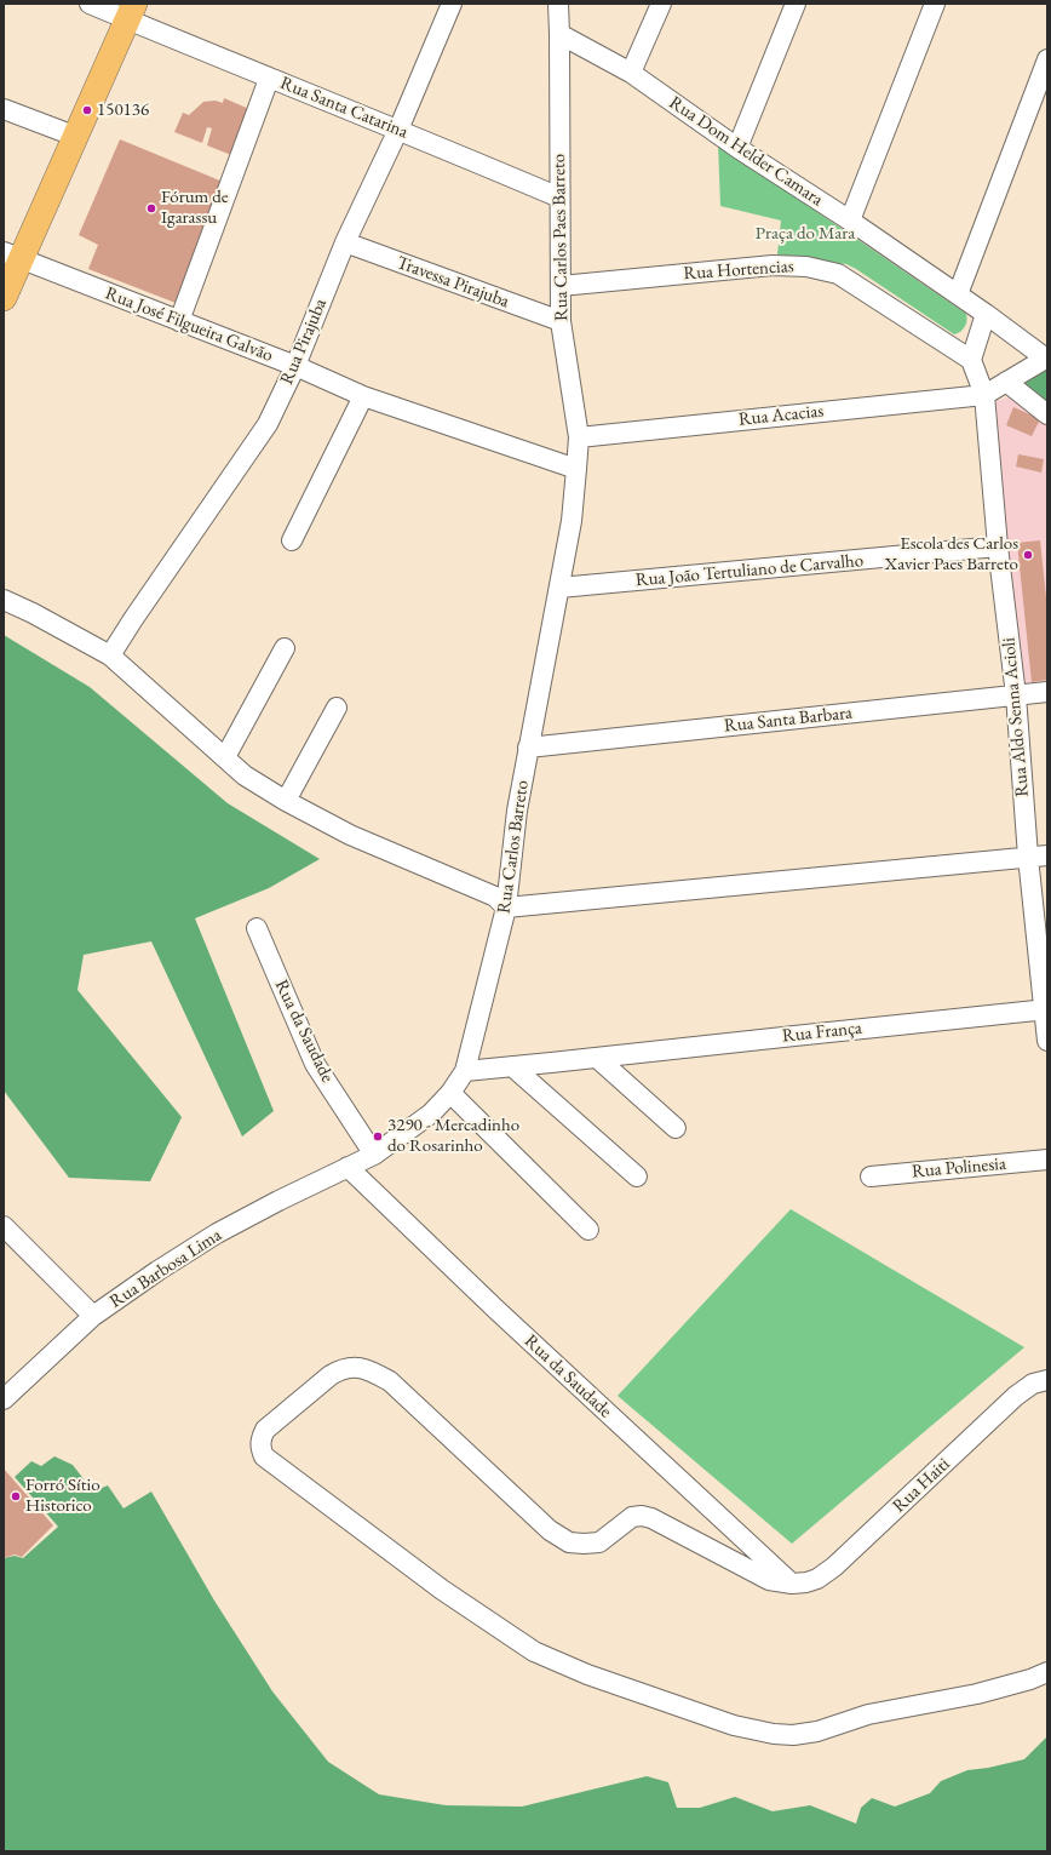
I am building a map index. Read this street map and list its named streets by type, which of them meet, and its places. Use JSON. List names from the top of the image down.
{
  "streets": {
    "street": [
      "Rua Santa Catarina",
      "Rua Dom Helder Camara",
      "Rua Carlos Paes Barreto",
      "Rua Hortencias",
      "Travessa Pirajuba",
      "Rua José Filgueira Galvão",
      "Rua Pirajuba",
      "Rua Acacias",
      "Rua João Tertuliano de Carvalho",
      "Rua Aldo Senna Acioli",
      "Rua Santa Barbara",
      "Rua Carlos Barreto",
      "Rua da Saudade",
      "Rua França",
      "Rua Polinesia",
      "Rua Barbosa Lima",
      "Rua Haiti"
    ]
  },
  "crossings": [
    ["Rua Santa Catarina", "Rua Carlos Paes Barreto"],
    ["Rua Santa Catarina", "Rua Pirajuba"],
    ["Rua Dom Helder Camara", "Rua Carlos Paes Barreto"],
    ["Rua Carlos Paes Barreto", "Rua Hortencias"],
    ["Rua Carlos Paes Barreto", "Travessa Pirajuba"],
    ["Rua Carlos Paes Barreto", "Rua José Filgueira Galvão"],
    ["Rua Carlos Paes Barreto", "Rua Acacias"],
    ["Rua Carlos Paes Barreto", "Rua Carlos Barreto"],
    ["Travessa Pirajuba", "Rua Pirajuba"],
    ["Rua José Filgueira Galvão", "Rua Pirajuba"],
    ["Rua José Filgueira Galvão", "Rua Carlos Barreto"],
    ["Rua Acacias", "Rua Aldo Senna Acioli"],
    ["Rua João Tertuliano de Carvalho", "Rua Aldo Senna Acioli"],
    ["Rua João Tertuliano de Carvalho", "Rua Carlos Barreto"],
    ["Rua Aldo Senna Acioli", "Rua Santa Barbara"],
    ["Rua Aldo Senna Acioli", "Rua França"],
    ["Rua Santa Barbara", "Rua Carlos Barreto"],
    ["Rua Carlos Barreto", "Rua da Saudade"],
    ["Rua Carlos Barreto", "Rua França"],
    ["Rua Carlos Barreto", "Rua Barbosa Lima"],
    ["Rua da Saudade", "Rua Barbosa Lima"],
    ["Rua da Saudade", "Rua Haiti"]
  ],
  "parks": ["Praça do Mara"],
  "places": [
    "150136",
    "Fórum de Igarassu",
    "Escola des Carlos Xavier Paes Barreto",
    "3290 - Mercadinho do Rosarinho",
    "Forró Sítio Historico"
  ]
}
